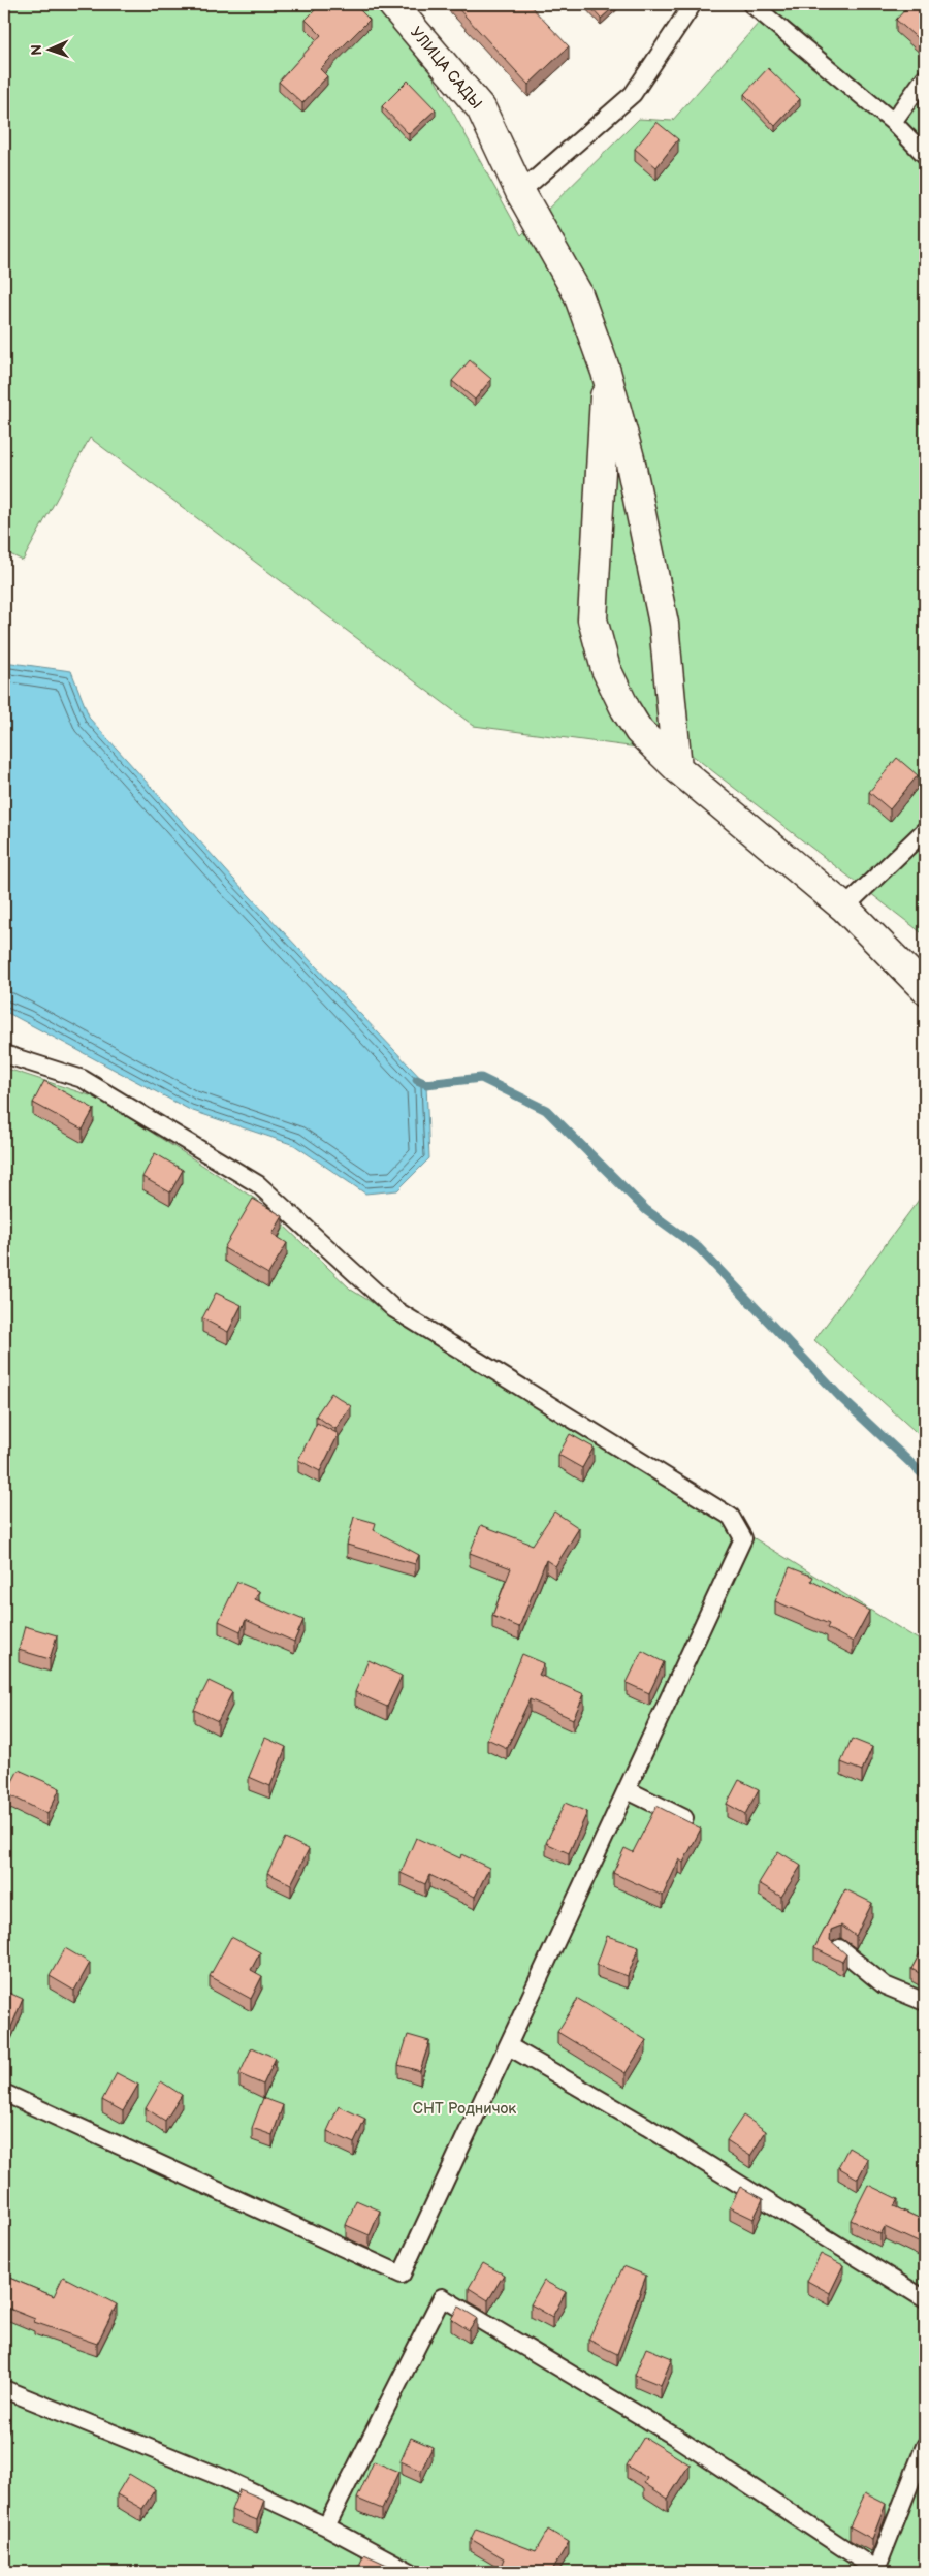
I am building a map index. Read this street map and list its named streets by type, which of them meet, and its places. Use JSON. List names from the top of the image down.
{
  "streets": {
    "street": ["УЛИЦА САДЫ"]
  },
  "parks": ["СНТ Родничок"],
  "north": "left"
}
